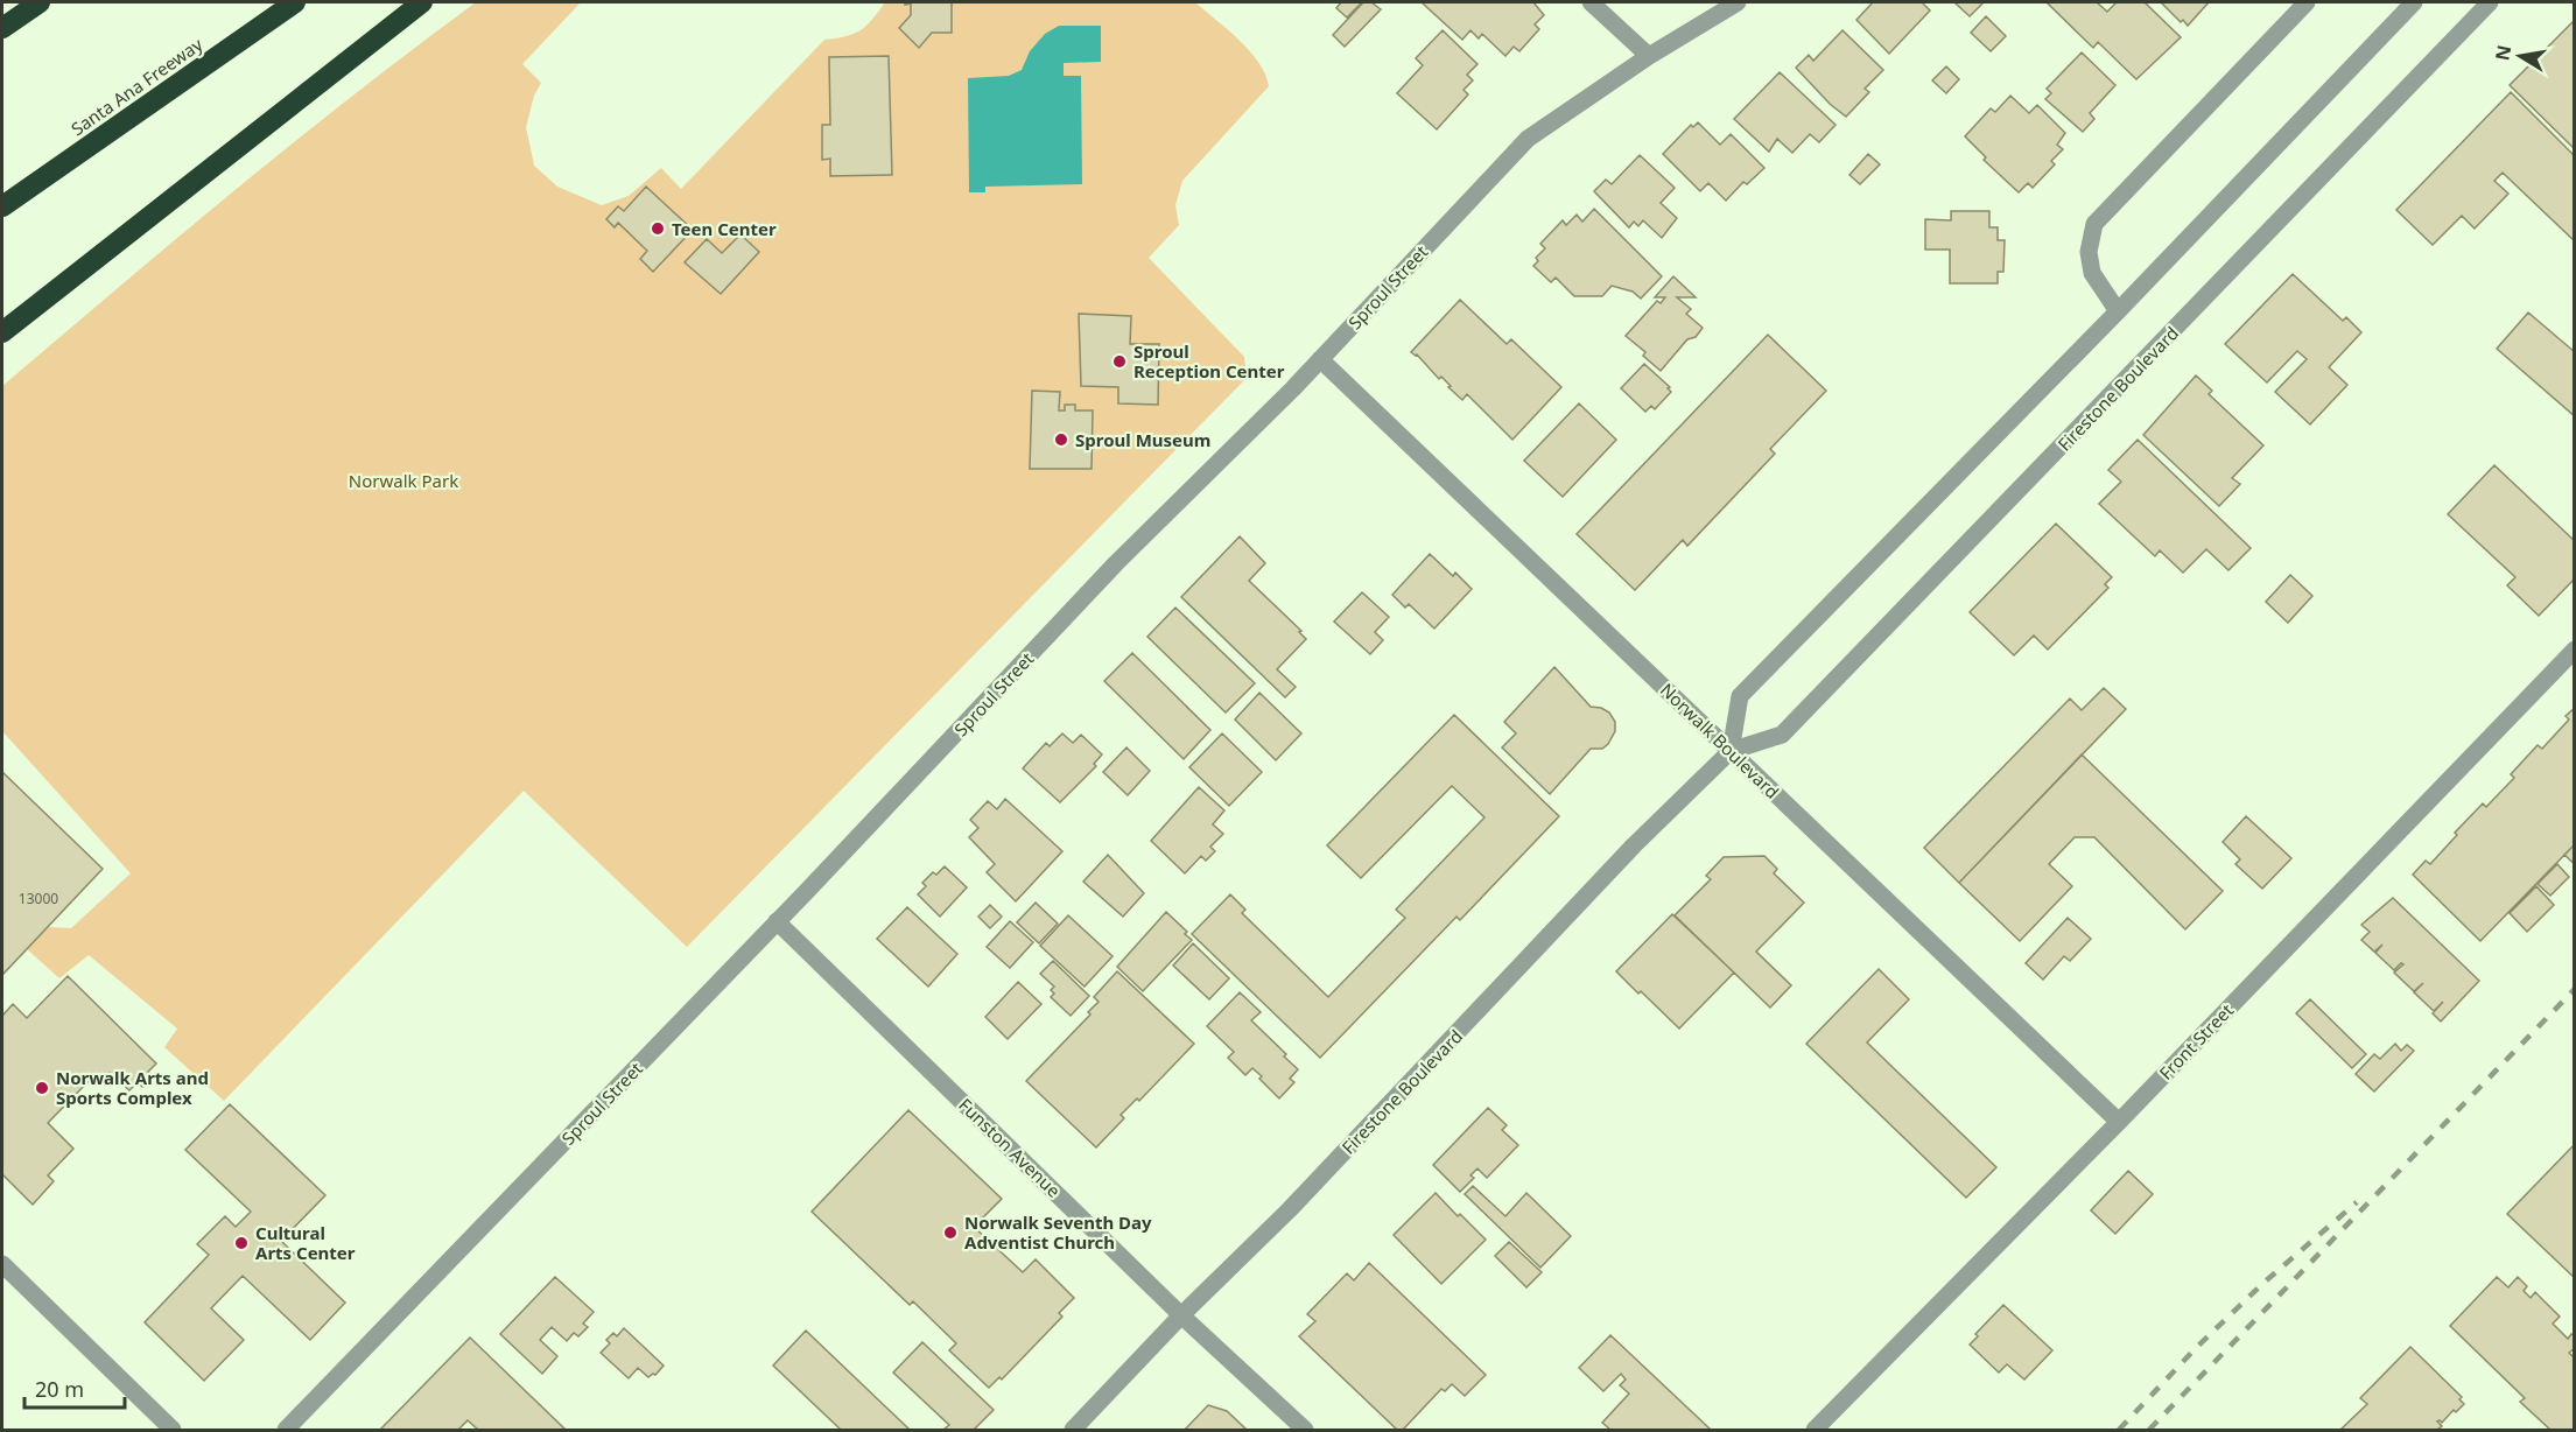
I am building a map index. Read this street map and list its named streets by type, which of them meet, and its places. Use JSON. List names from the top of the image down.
{
  "streets": {
    "highway": ["Santa Ana Freeway"],
    "street": [
      "Sproul Street",
      "Firestone Boulevard",
      "Norwalk Boulevard",
      "Front Street",
      "Funston Avenue"
    ]
  },
  "crossings": [
    ["Sproul Street", "Norwalk Boulevard"],
    ["Sproul Street", "Funston Avenue"],
    ["Firestone Boulevard", "Norwalk Boulevard"],
    ["Firestone Boulevard", "Funston Avenue"],
    ["Norwalk Boulevard", "Front Street"]
  ],
  "parks": ["Norwalk Park"],
  "places": [
    "Teen Center",
    "Sproul Reception Center",
    "Sproul Museum",
    "Norwalk Arts and Sports Complex",
    "Norwalk Seventh Day Adventist Church",
    "Cultural Arts Center"
  ],
  "house_numbers": ["13000"],
  "scale_bar": "20 m",
  "north": "left"
}
